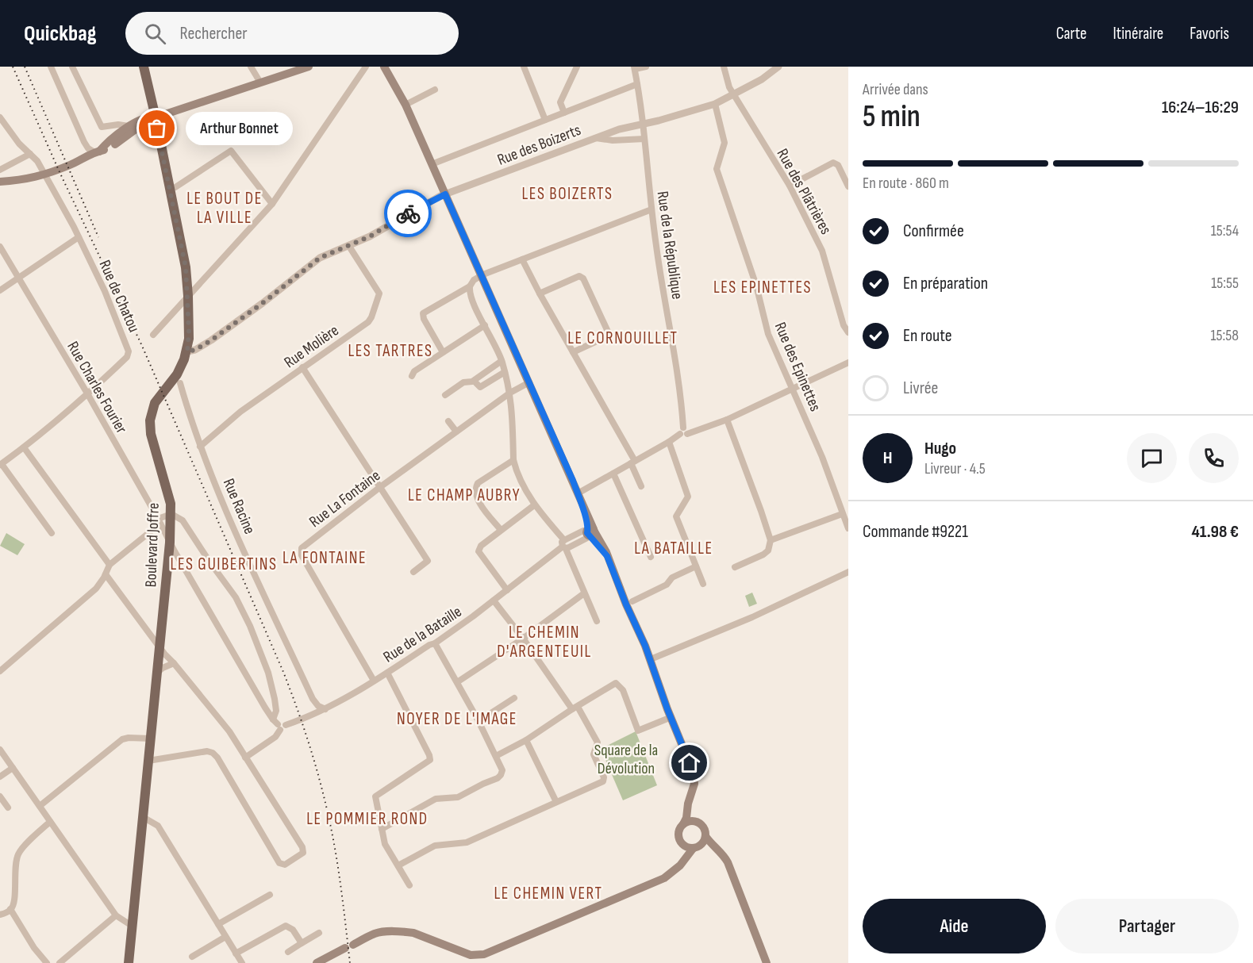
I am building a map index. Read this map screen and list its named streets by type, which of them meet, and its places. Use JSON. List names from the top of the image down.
{
  "streets": {
    "main road": ["Boulevard Joffre"],
    "street": [
      "Rue des Boizerts",
      "Rue des Plâtrières",
      "Rue de la République",
      "Rue de Chatou",
      "Rue Molière",
      "Rue des Epinettes",
      "Rue Charles Fourier",
      "Rue La Fontaine",
      "Rue Racine",
      "Rue de la Bataille"
    ]
  },
  "crossings": [
    ["Rue des Boizerts", "Rue des Plâtrières"],
    ["Rue des Boizerts", "Rue de la République"],
    ["Rue des Boizerts", "Rue Molière"],
    ["Rue des Boizerts", "Rue des Epinettes"],
    ["Rue des Boizerts", "Boulevard Joffre"],
    ["Rue de Chatou", "Rue Charles Fourier"],
    ["Rue Molière", "Rue Racine"],
    ["Rue Charles Fourier", "Boulevard Joffre"],
    ["Rue Charles Fourier", "Rue de la Bataille"],
    ["Rue La Fontaine", "Rue de la Bataille"],
    ["Rue Racine", "Rue de la Bataille"]
  ],
  "districts": [
    "LES BOIZERTS",
    "LE BOUT DE LA VILLE",
    "LES EPINETTES",
    "LE CORNOUILLET",
    "LES TARTRES",
    "LE CHAMP AUBRY",
    "LA BATAILLE",
    "LA FONTAINE",
    "LES GUIBERTINS",
    "LE CHEMIN D'ARGENTEUIL",
    "NOYER DE L'IMAGE",
    "LE POMMIER ROND",
    "LE CHEMIN VERT"
  ],
  "parks": ["Square de la Dévolution"],
  "places": ["Arthur Bonnet"],
  "page": {
    "header": "Quickbag",
    "search": "Rechercher",
    "nav": ["Carte", "Itinéraire", "Favoris"],
    "heading": ["5 min", "Arrivée dans", "16:24–16:29"],
    "panel": [
      "Hugo",
      "Livreur · 4.5",
      "Commande #9221",
      "41.98 €"
    ],
    "bubble": "Arthur Bonnet",
    "bar": "En route · 860 m",
    "list": [
      ["Confirmée", "15:54"],
      ["En préparation", "15:55"],
      ["En route", "15:58"],
      "Livrée"
    ],
    "round": "H",
    "buttons": ["Aide", "Partager"]
  }
}
